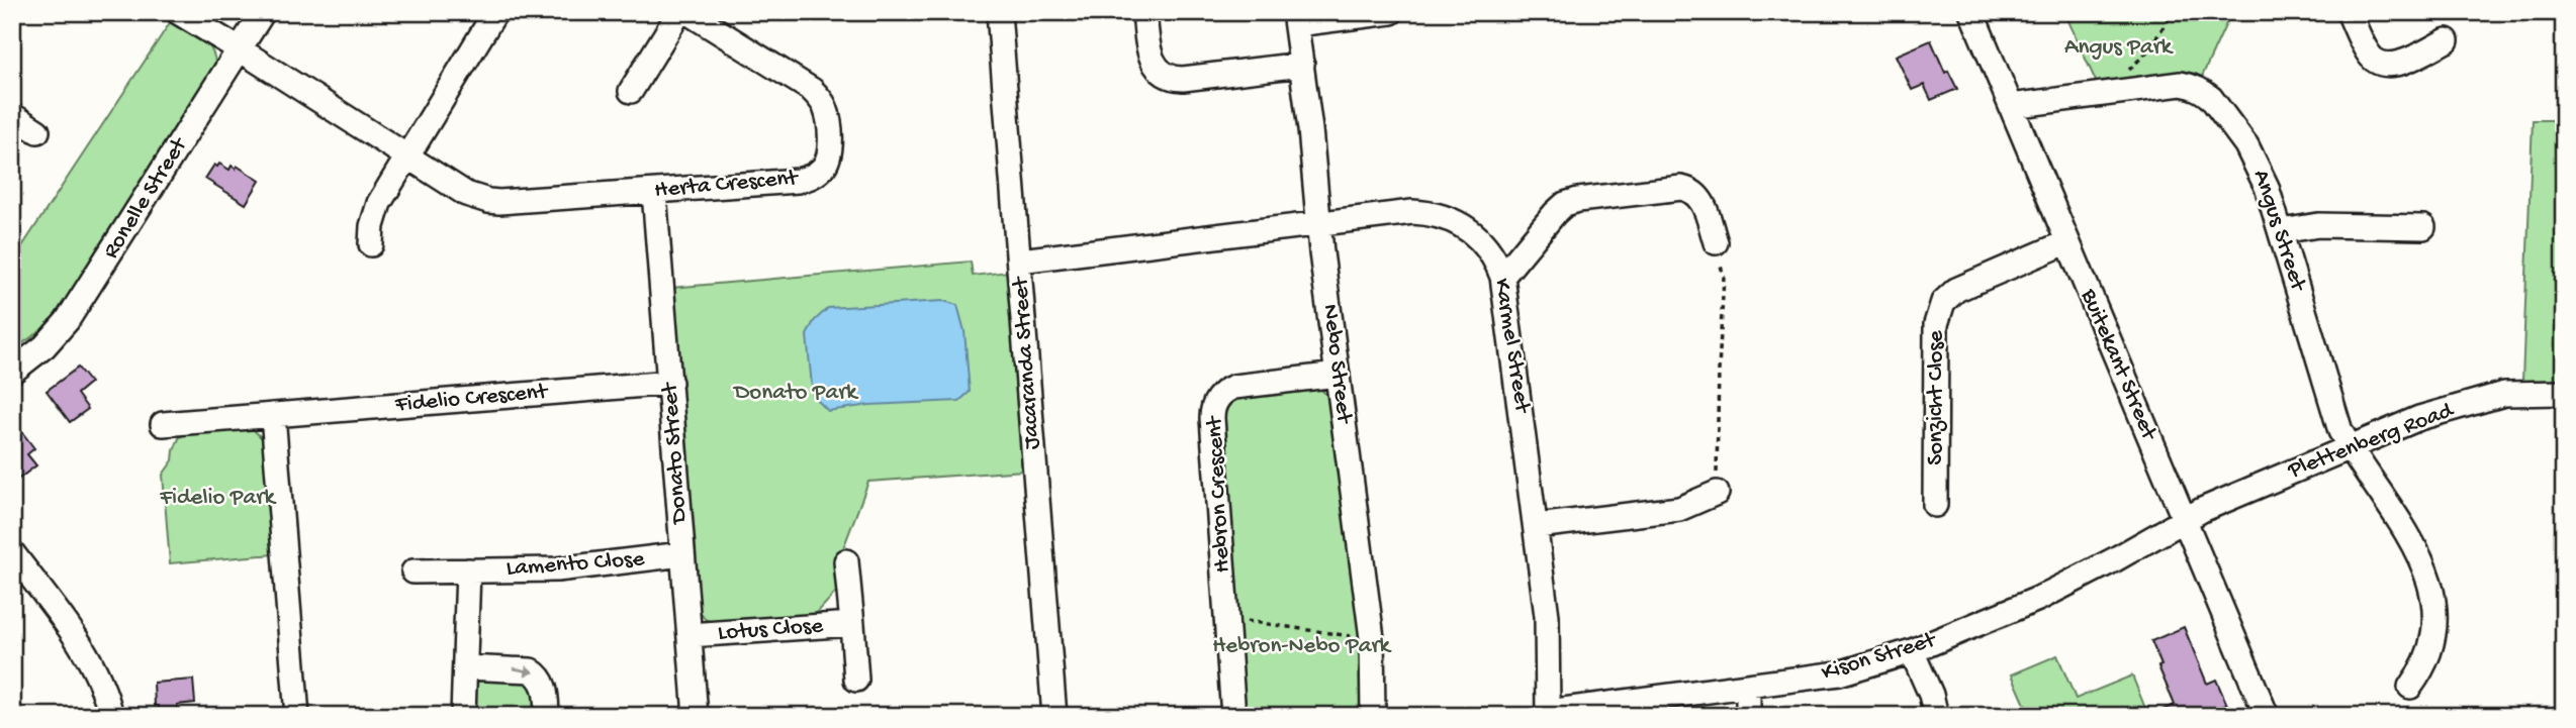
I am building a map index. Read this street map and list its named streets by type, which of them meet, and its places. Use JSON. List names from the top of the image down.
{
  "streets": {
    "street": [
      "Herta Crescent",
      "Ronelle Street",
      "Angus Street",
      "Karmel Street",
      "Jacaranda Street",
      "Nebo Street",
      "Buitekant Street",
      "Sonzicht Close",
      "Fidelio Crescent",
      "Plettenberg Road",
      "Donato Street",
      "Hebron Crescent",
      "Lamento Close",
      "Lotus Close",
      "Kison Street"
    ]
  },
  "crossings": [
    ["Herta Crescent", "Ronelle Street"],
    ["Herta Crescent", "Donato Street"],
    ["Angus Street", "Buitekant Street"],
    ["Angus Street", "Plettenberg Road"],
    ["Karmel Street", "Jacaranda Street"],
    ["Karmel Street", "Nebo Street"],
    ["Karmel Street", "Kison Street"],
    ["Nebo Street", "Hebron Crescent"],
    ["Buitekant Street", "Sonzicht Close"],
    ["Buitekant Street", "Plettenberg Road"],
    ["Buitekant Street", "Kison Street"],
    ["Fidelio Crescent", "Donato Street"],
    ["Plettenberg Road", "Kison Street"],
    ["Donato Street", "Lamento Close"],
    ["Donato Street", "Lotus Close"]
  ],
  "parks": [
    "Angus Park",
    "Donato Park",
    "Fidelio Park",
    "Hebron-Nebo Park"
  ]
}
